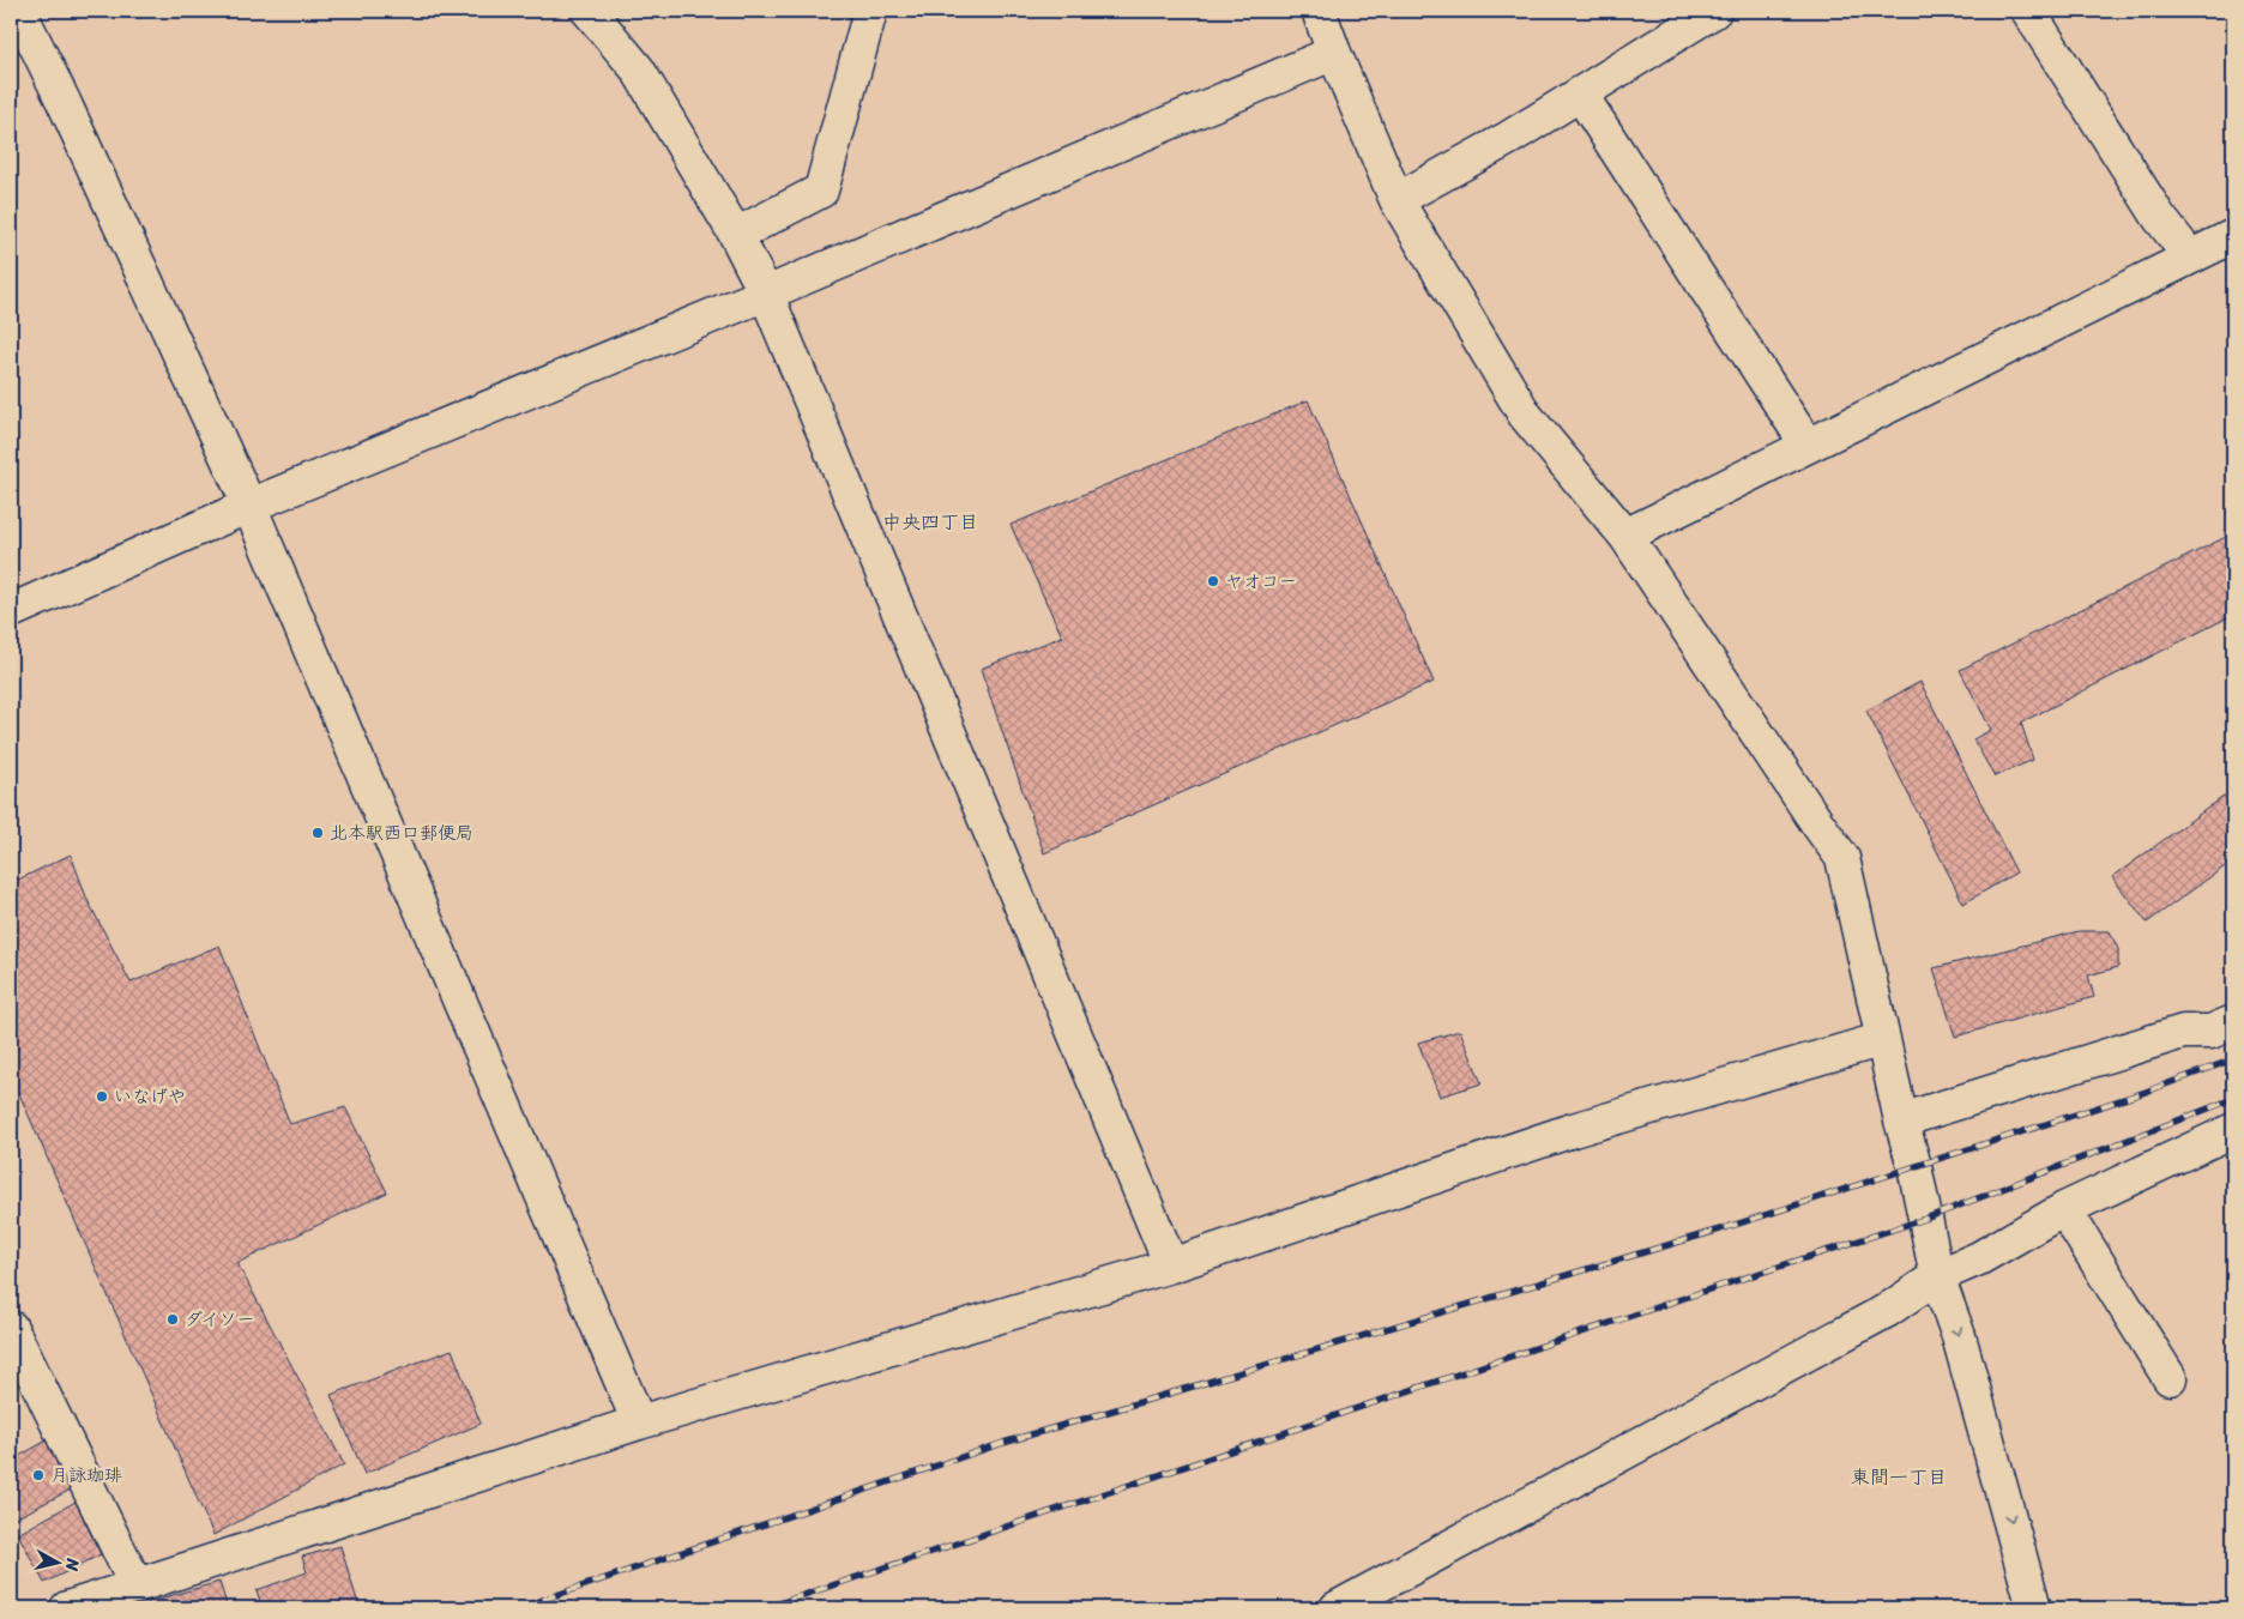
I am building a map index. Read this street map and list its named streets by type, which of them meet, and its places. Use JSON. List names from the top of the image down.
{
  "districts": ["中央四丁目", "東間一丁目"],
  "places": [
    "ヤオコー",
    "北本駅西口郵便局",
    "いなげや",
    "ダイソー",
    "月詠珈琲"
  ],
  "north": "right"
}
